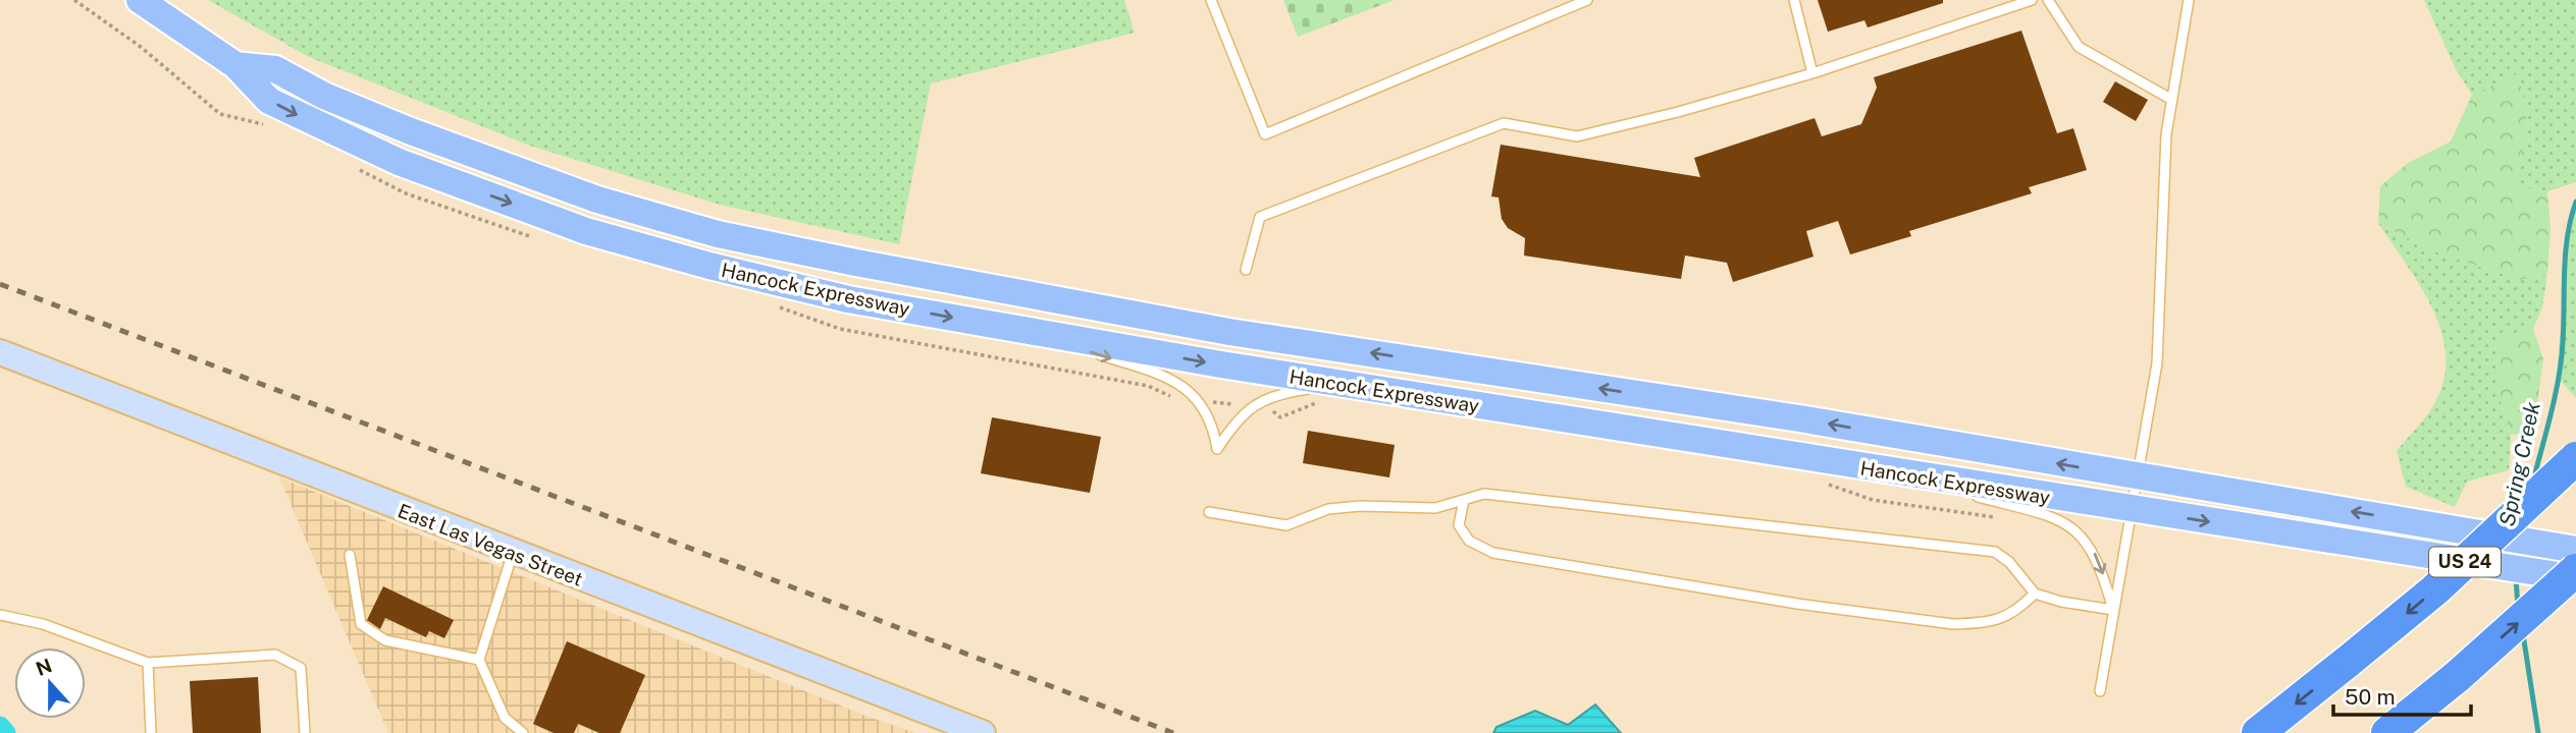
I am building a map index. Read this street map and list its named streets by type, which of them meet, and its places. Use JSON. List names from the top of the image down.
{
  "streets": {
    "highway": ["US 24"],
    "main road": ["Hancock Expressway"],
    "street": ["East Las Vegas Street"]
  },
  "water": ["Spring Creek"],
  "scale_bar": "50 m",
  "north": "top"
}
